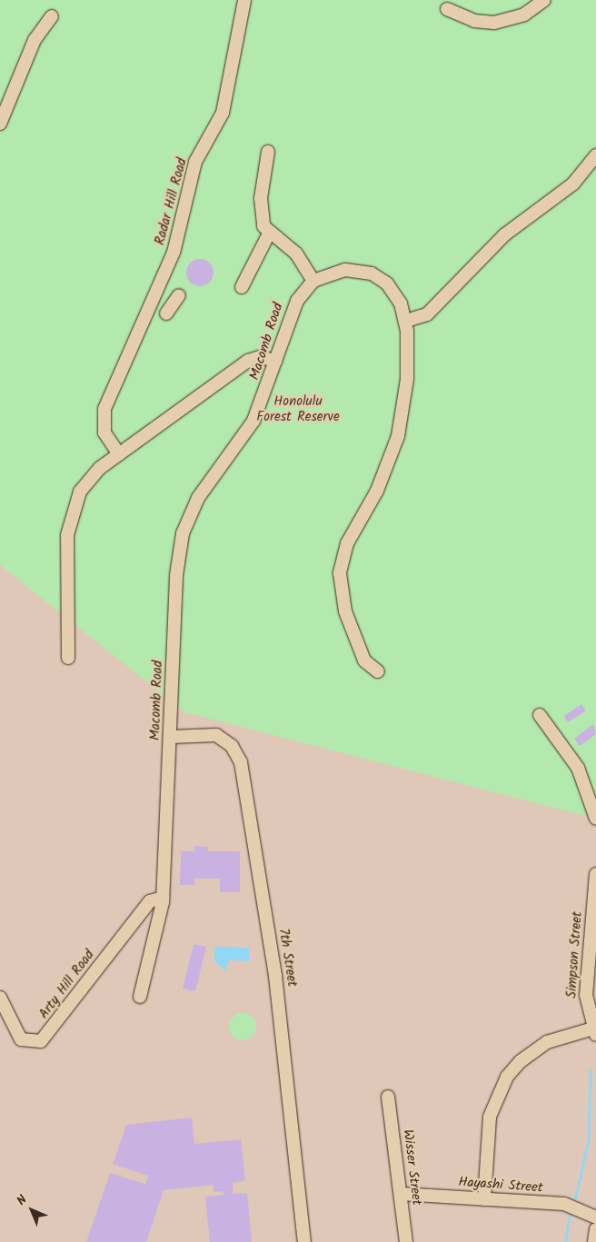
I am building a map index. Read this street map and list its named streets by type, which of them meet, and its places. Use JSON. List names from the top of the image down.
{
  "streets": {
    "street": [
      "Radar Hill Road",
      "Macomb Road",
      "Simpson Street",
      "7th Street",
      "Arty Hill Road",
      "Wisser Street",
      "Hayashi Street"
    ]
  },
  "crossings": [
    ["Macomb Road", "7th Street"],
    ["Macomb Road", "Arty Hill Road"],
    ["Wisser Street", "Hayashi Street"]
  ],
  "parks": ["Honolulu Forest Reserve"],
  "north": "top left"
}
